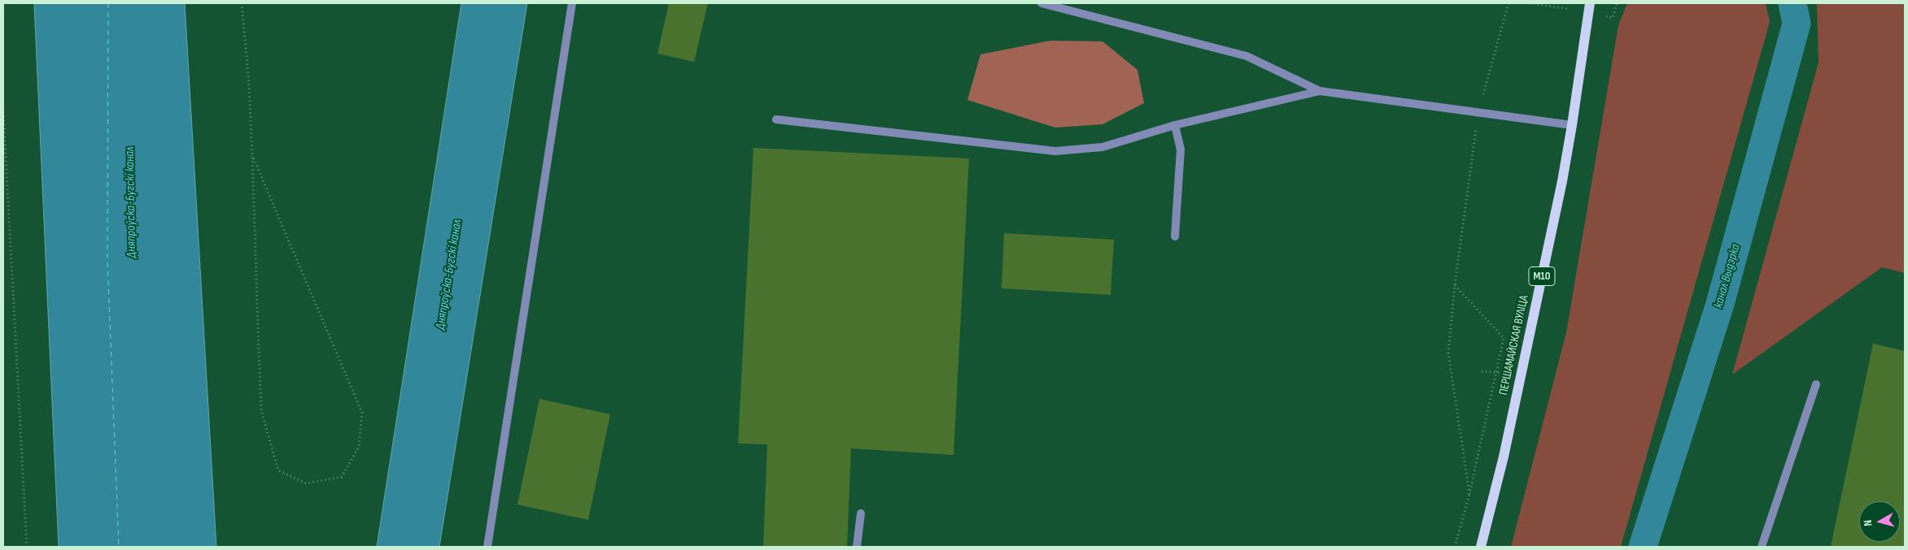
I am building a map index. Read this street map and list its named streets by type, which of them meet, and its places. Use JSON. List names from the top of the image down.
{
  "streets": {
    "main road": ["М10", "ПЕРШАМАЙСКАЯ ВУЛІЦА"]
  },
  "water": ["Дняпроўска-Бугскі канал", "канал Выдэрка"],
  "north": "left"
}
